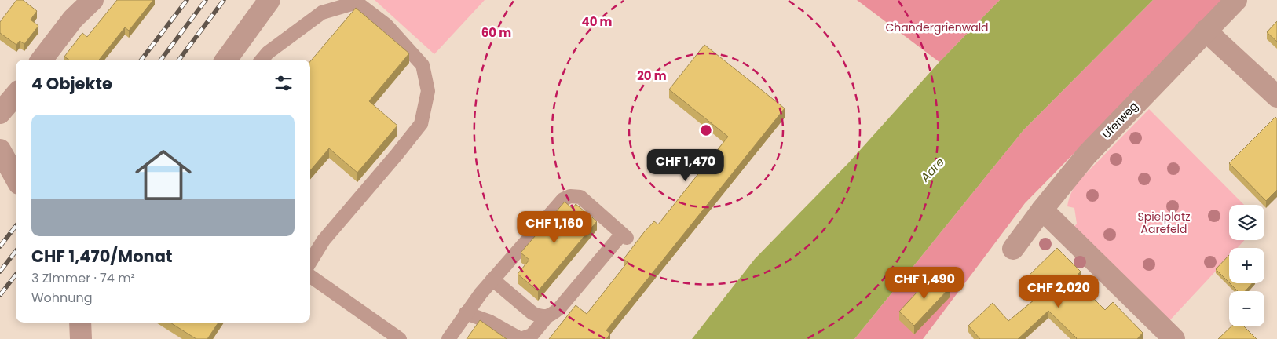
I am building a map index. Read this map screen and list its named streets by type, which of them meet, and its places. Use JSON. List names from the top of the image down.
{
  "streets": {
    "street": ["Uferweg"]
  },
  "water": ["Aare"],
  "parks": ["Chandergrienwald", "Spielplatz Aarefeld"],
  "page": {
    "heading": "4 Objekte",
    "list": [
      {
        "name": "CHF 1,470/Monat",
        "note": "3 Zimmer · 74 m² · Wohnung"
      }
    ],
    "price": [
      "CHF 1,470",
      "CHF 1,160",
      "CHF 1,490",
      "CHF 2,020"
    ],
    "map_buttons": ["+", "−"]
  },
  "rings": ["40 m", "60 m", "20 m"]
}
